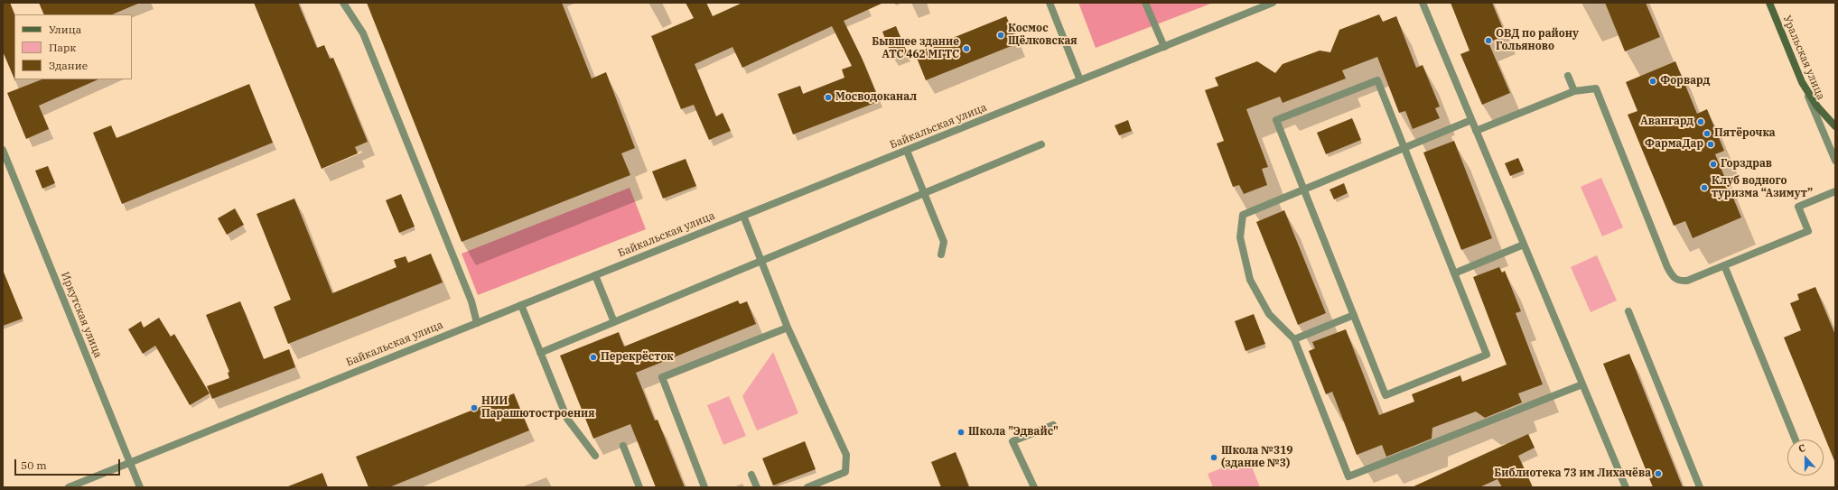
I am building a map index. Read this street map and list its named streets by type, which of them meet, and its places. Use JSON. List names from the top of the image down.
{
  "streets": {
    "main road": ["Уральская улица"],
    "street": ["Байкальская улица", "Иркутская улица"]
  },
  "crossings": [
    ["Байкальская улица", "Иркутская улица"]
  ],
  "places": [
    "Космос Щёлковская",
    "ОВД по району Гольяново",
    "Бывшее здание АТС 462 МГТС",
    "Форвард",
    "Мосводоканал",
    "Авангард",
    "Пятёрочка",
    "ФармаДар",
    "Горздрав",
    "Клуб водного туризма “Азимут”",
    "Перекрёсток",
    "НИИ Парашютостроения",
    "Школа \"Эдвайс\"",
    "Школа №319 (здание №3)",
    "Библиотека 73 им Лихачёва"
  ],
  "legend": ["Улица", "Парк", "Здание"],
  "scale_bar": "50 m",
  "north": "top"
}
